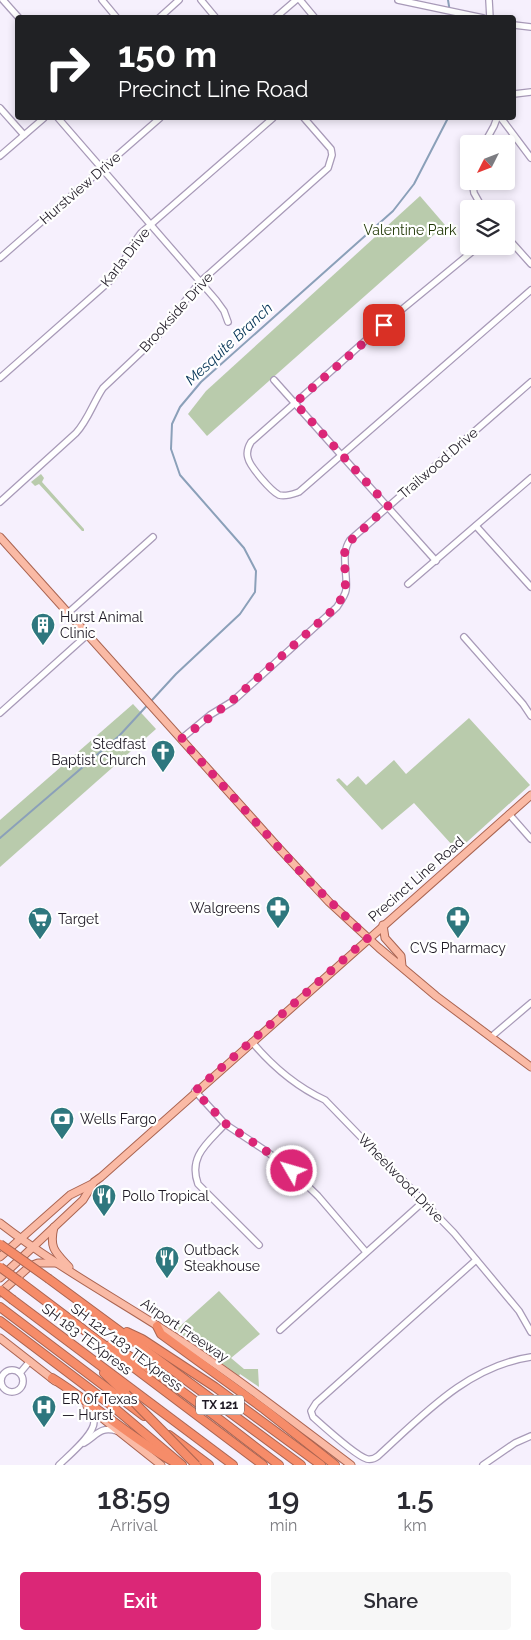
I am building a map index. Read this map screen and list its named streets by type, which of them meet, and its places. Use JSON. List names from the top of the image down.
{
  "streets": {
    "highway": ["SH 183 TEXpress", "SH 121/183 TEXpress", "TX 121"],
    "main road": ["Precinct Line Road", "Airport Freeway"],
    "street": [
      "Hurstview Drive",
      "Karla Drive",
      "Brookside Drive",
      "Trailwood Drive",
      "Wheelwood Drive"
    ]
  },
  "crossings": [
    ["Precinct Line Road", "Wheelwood Drive"],
    ["Precinct Line Road", "Airport Freeway"]
  ],
  "water": ["Mesquite Branch"],
  "parks": ["Valentine Park"],
  "places": {
    "building": ["Hurst Animal Clinic"],
    "church": ["Stedfast Baptist Church"],
    "pharmacy": ["Walgreens", "CVS Pharmacy"],
    "supermarket": ["Target"],
    "bank": ["Wells Fargo"],
    "restaurant": ["Pollo Tropical", "Outback Steakhouse"],
    "hospital": ["ER Of Texas — Hurst"]
  },
  "north": "bottom left",
  "page": {
    "turn": ["150 m", "Precinct Line Road"],
    "eta": [
      "18:59",
      "Arrival",
      "19",
      "min",
      "1.5",
      "km"
    ],
    "buttons": ["Exit", "Share"]
  }
}
